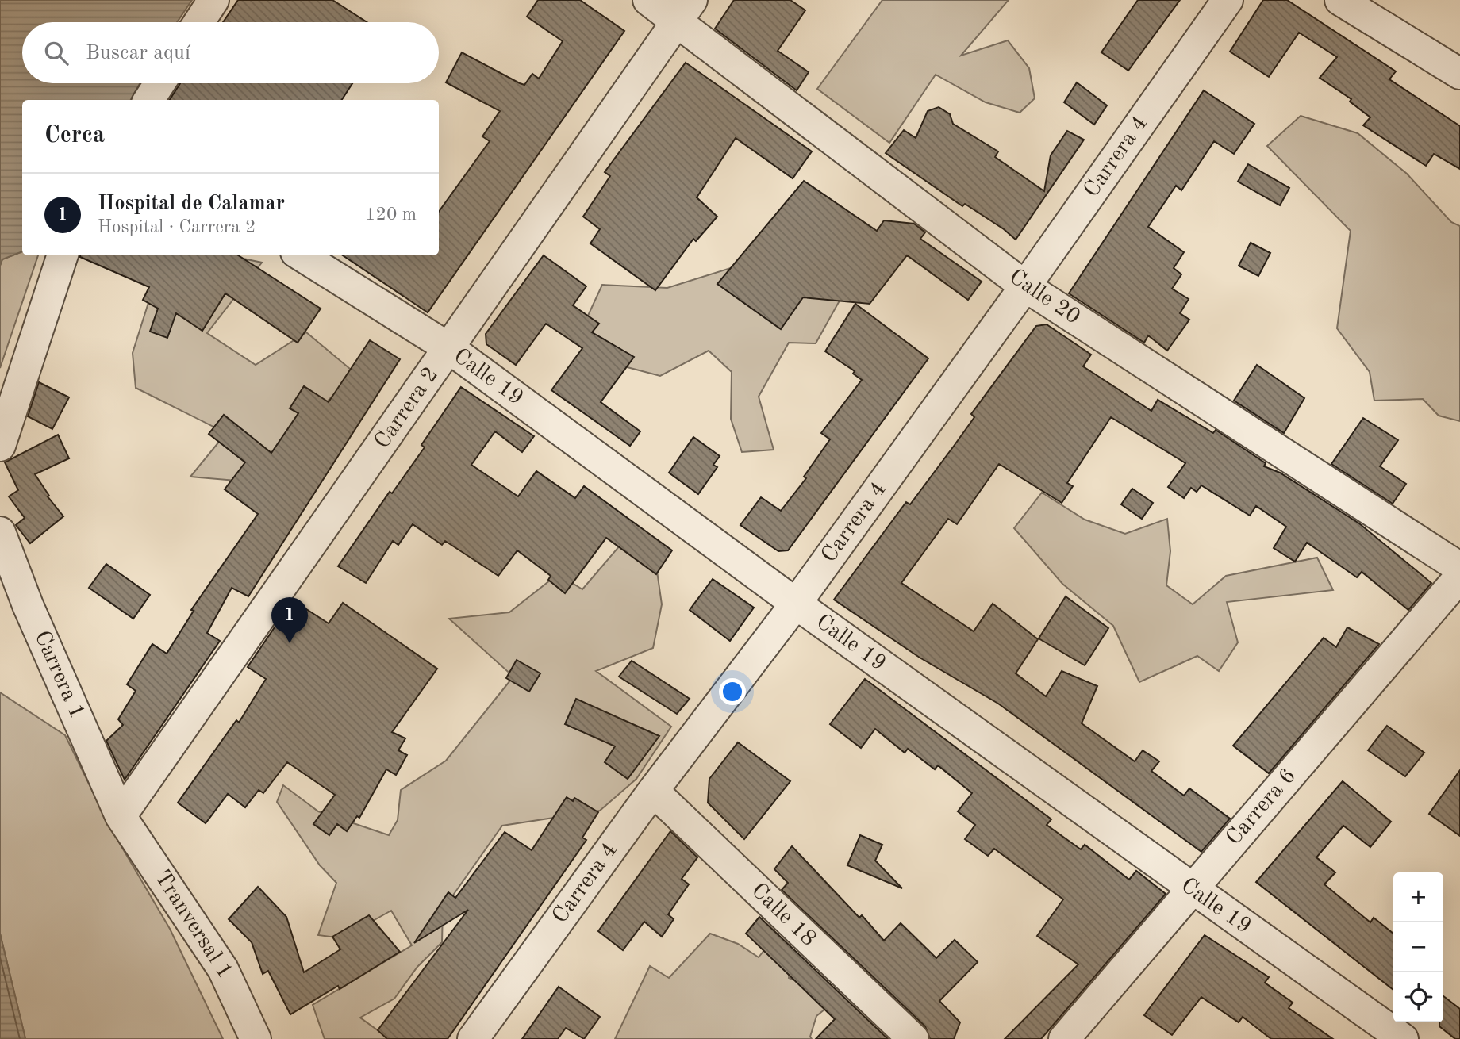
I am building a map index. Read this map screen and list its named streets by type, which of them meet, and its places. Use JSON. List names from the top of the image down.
{
  "streets": {
    "street": [
      "Carrera 4",
      "Calle 20",
      "Calle 19",
      "Carrera 2",
      "Carrera 1",
      "Carrera 6",
      "Calle 18",
      "Tranversal 1"
    ]
  },
  "crossings": [
    ["Carrera 4", "Calle 20"],
    ["Carrera 4", "Calle 19"],
    ["Carrera 4", "Calle 18"],
    ["Calle 20", "Carrera 2"],
    ["Calle 19", "Carrera 2"],
    ["Calle 19", "Carrera 6"],
    ["Carrera 2", "Carrera 1"],
    ["Carrera 2", "Tranversal 1"],
    ["Carrera 1", "Tranversal 1"]
  ],
  "page": {
    "search": "Buscar aquí",
    "heading": "Cerca",
    "list": [
      {
        "mark": "1",
        "name": "Hospital de Calamar",
        "note": "Hospital · Carrera 2",
        "value": "120 m"
      }
    ],
    "pins": "1",
    "map_buttons": ["+", "−"]
  }
}
